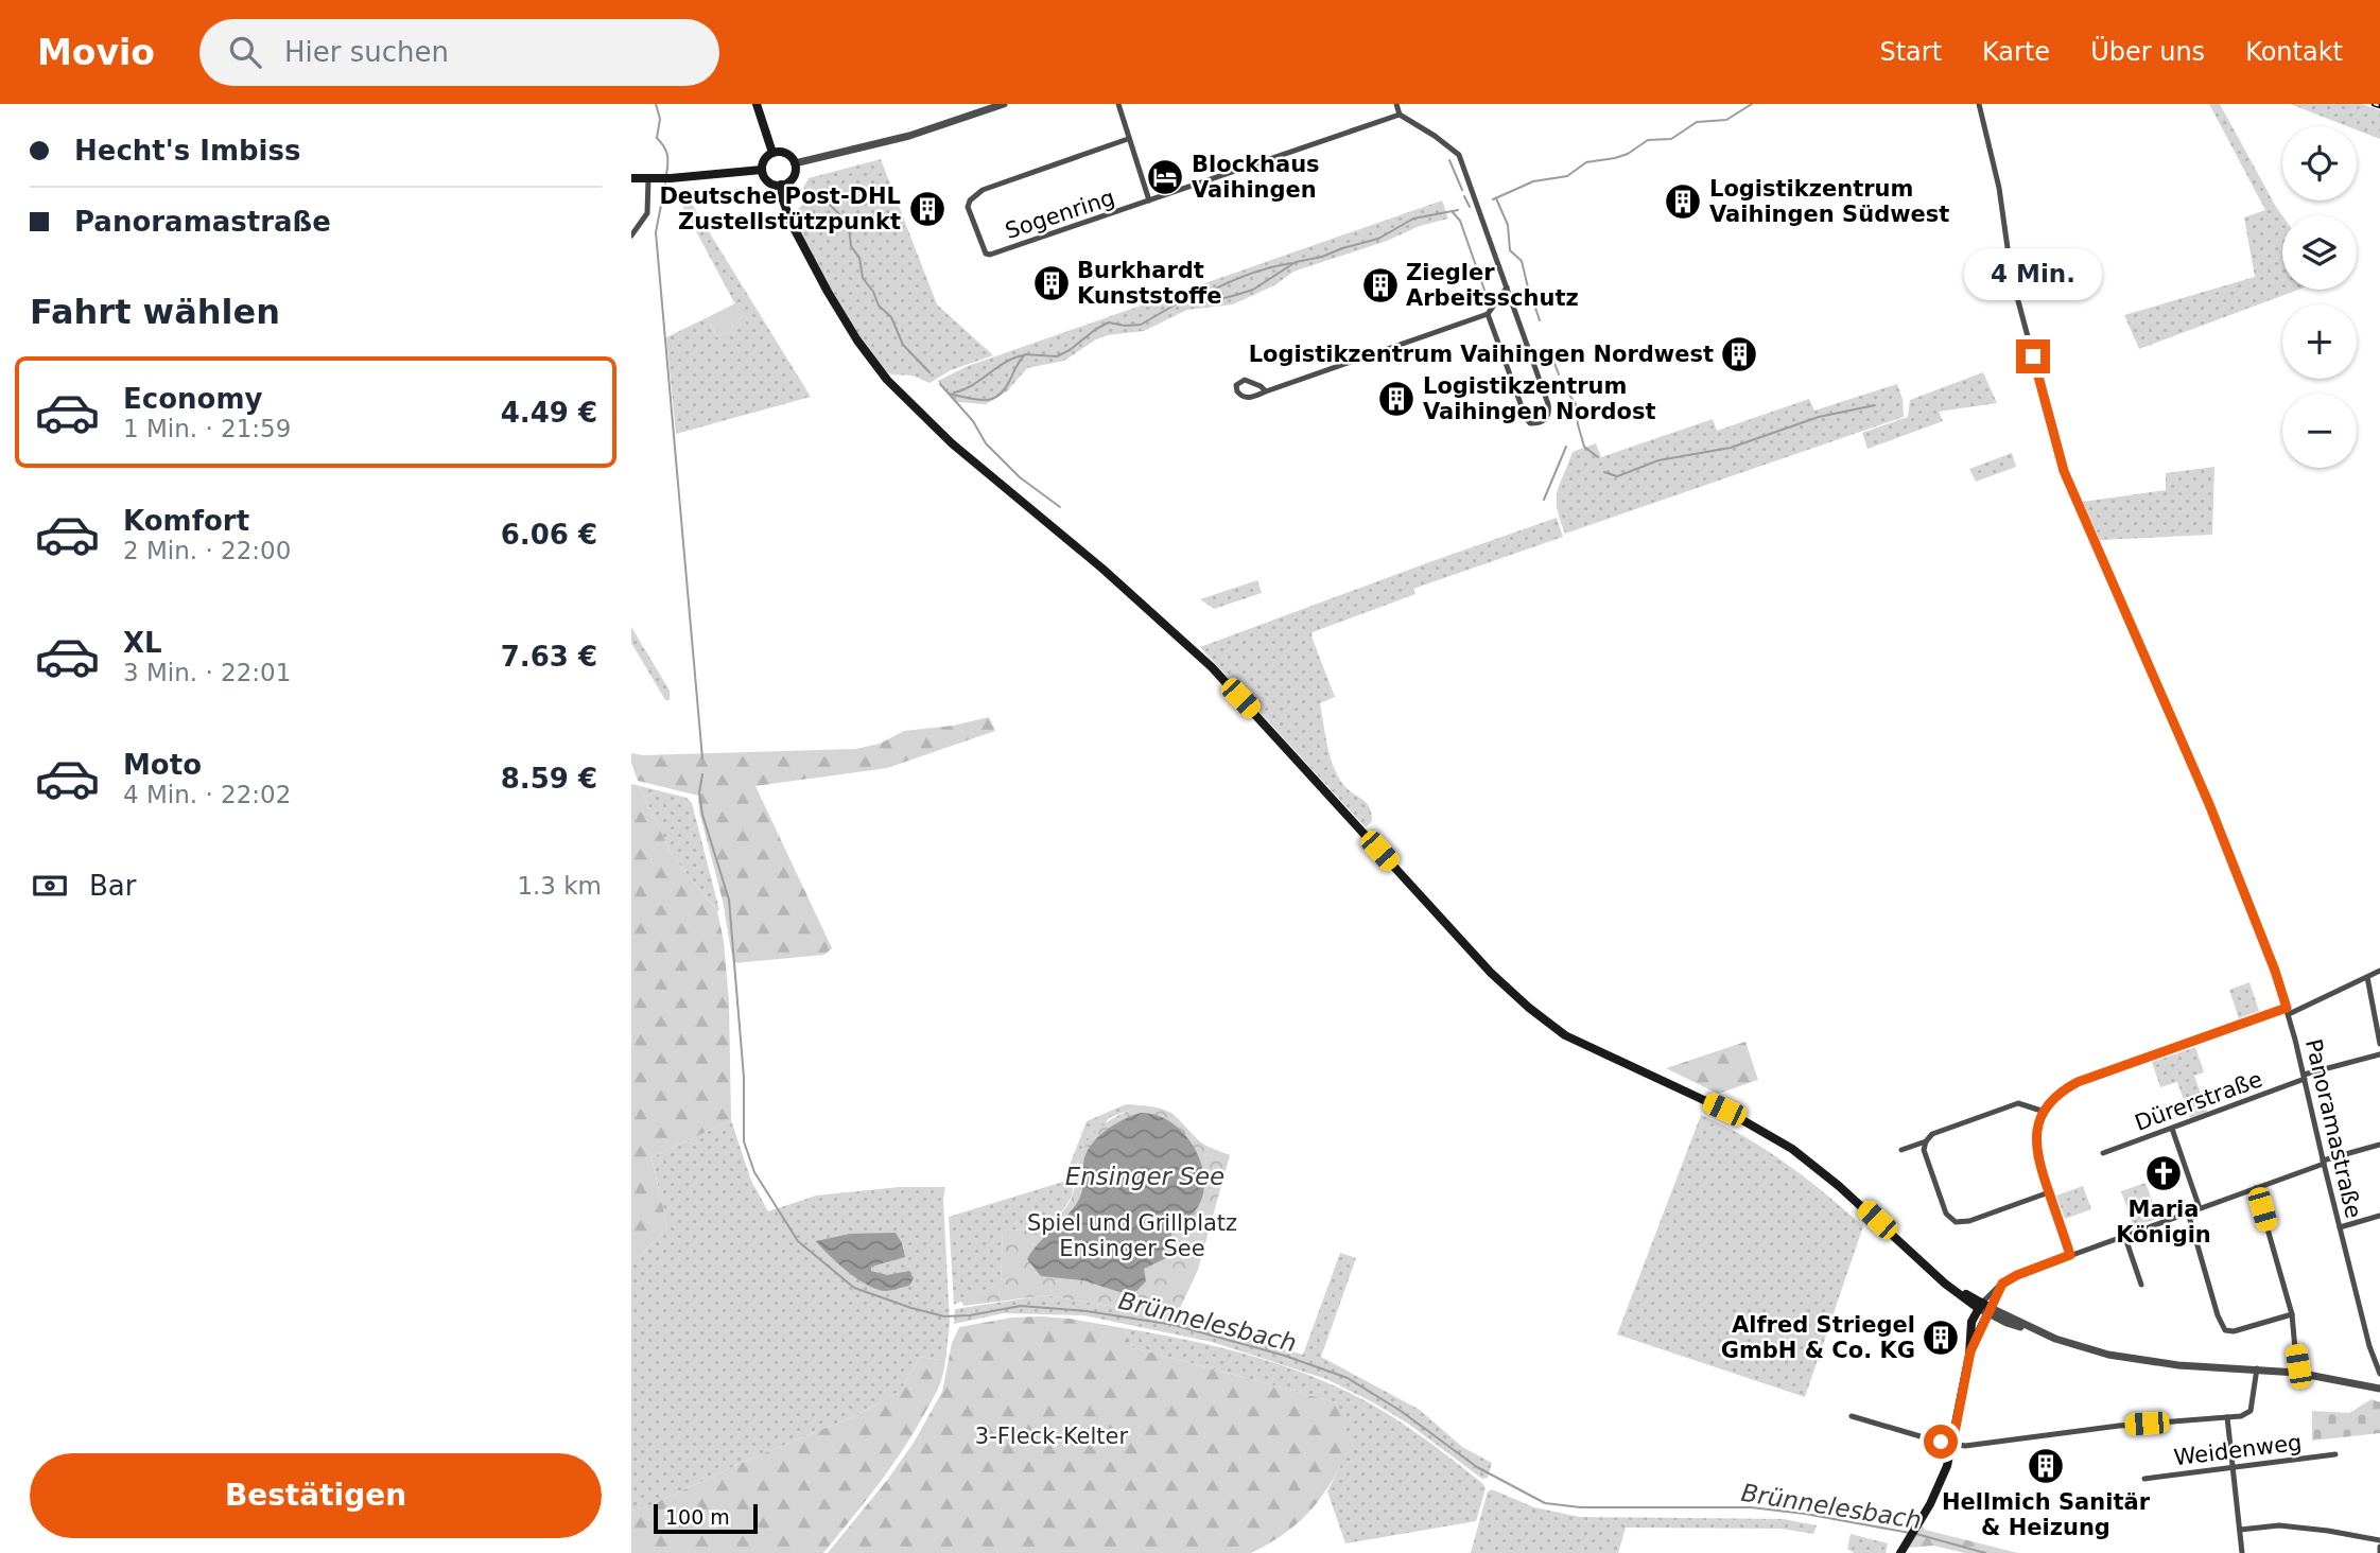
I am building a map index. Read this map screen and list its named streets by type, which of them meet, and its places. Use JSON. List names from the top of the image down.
{
  "streets": {
    "street": [
      "Sogenring",
      "Dürerstraße",
      "Panoramastraße",
      "Weidenweg"
    ]
  },
  "crossings": [
    ["Dürerstraße", "Panoramastraße"]
  ],
  "water": ["Ensinger See", "Brünnelesbach"],
  "parks": ["Spiel und Grillplatz Ensinger See", "3-Fleck-Kelter"],
  "places": {
    "hotel": ["Blockhaus Vaihingen"],
    "building": [
      "Logistikzentrum Vaihingen Südwest",
      "Deutsche Post-DHL Zustellstützpunkt",
      "Burkhardt Kunststoffe",
      "Ziegler Arbeitsschutz",
      "Logistikzentrum Vaihingen Nordwest",
      "Logistikzentrum Vaihingen Nordost",
      "Alfred Striegel GmbH & Co. KG",
      "Hellmich Sanitär & Heizung"
    ],
    "church": ["Maria Königin"]
  },
  "scale_bar": "100 m",
  "page": {
    "header": "Movio",
    "search": "Hier suchen",
    "nav": [
      "Start",
      "Karte",
      "Über uns",
      "Kontakt"
    ],
    "banner": ["Hecht's Imbiss", "Panoramastraße"],
    "map_buttons": ["+", "−"],
    "bubble": "4 Min.",
    "heading": "Fahrt wählen",
    "list": [
      {
        "name": "Economy",
        "note": "1 Min. · 21:59",
        "value": "4.49 €"
      },
      {
        "name": "Komfort",
        "note": "2 Min. · 22:00",
        "value": "6.06 €"
      },
      {
        "name": "XL",
        "note": "3 Min. · 22:01",
        "value": "7.63 €"
      },
      {
        "name": "Moto",
        "note": "4 Min. · 22:02",
        "value": "8.59 €"
      }
    ],
    "pay": ["Bar", "1.3 km"],
    "buttons": "Bestätigen",
    "scale": "100 m"
  }
}
